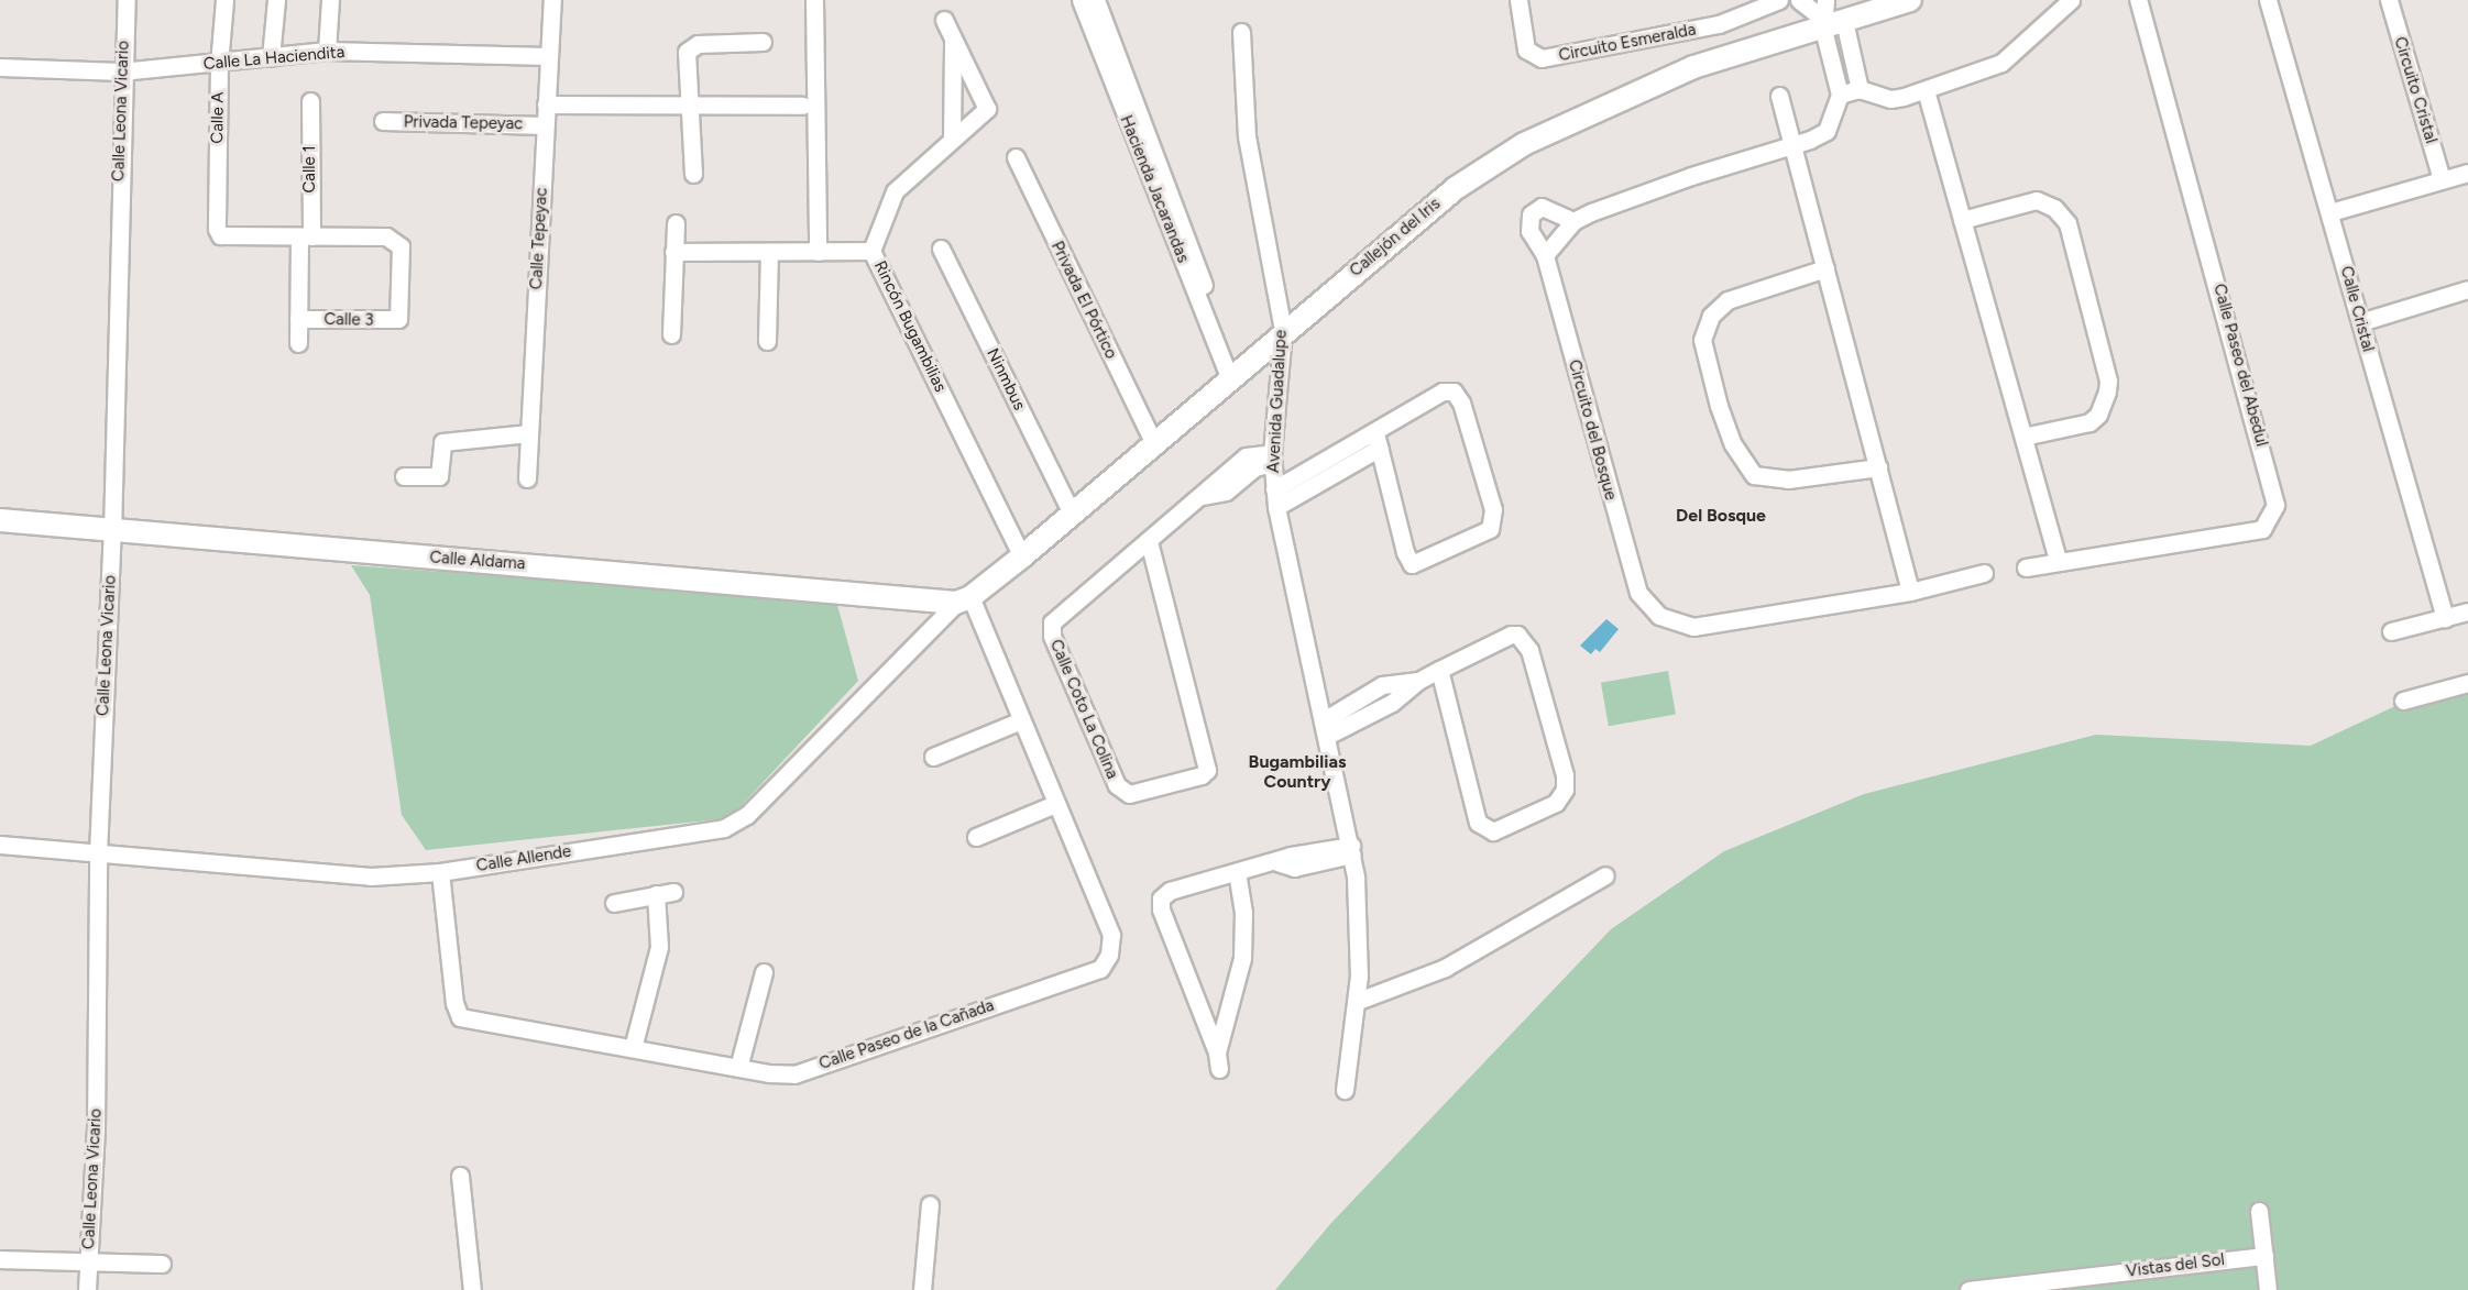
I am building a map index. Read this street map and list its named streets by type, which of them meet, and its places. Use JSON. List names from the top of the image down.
{
  "streets": {
    "street": [
      "Circuito Esmeralda",
      "Calle La Haciendita",
      "Circuito Cristal",
      "Calle Leona Vicario",
      "Calle A",
      "Privada Tepeyac",
      "Calle 1",
      "Hacienda Jacarandas",
      "Callejón del Iris",
      "Calle Tepeyac",
      "Privada El Pórtico",
      "Calle Cristal",
      "Calle 3",
      "Rincón Bugambilias",
      "Calle Paseo del Abedul",
      "Ninmbus",
      "Avenida Guadalupe",
      "Circuito del Bosque",
      "Calle Aldama",
      "Calle Coto La Colina",
      "Calle Allende",
      "Calle Paseo de la Cañada",
      "Vistas del Sol"
    ]
  },
  "crossings": [
    ["Calle La Haciendita", "Calle Leona Vicario"],
    ["Calle La Haciendita", "Calle A"],
    ["Calle La Haciendita", "Calle Tepeyac"],
    ["Calle Leona Vicario", "Calle Aldama"],
    ["Calle Leona Vicario", "Calle Allende"],
    ["Calle A", "Calle 1"],
    ["Calle A", "Calle 3"],
    ["Privada Tepeyac", "Calle Tepeyac"],
    ["Calle 1", "Calle 3"],
    ["Hacienda Jacarandas", "Callejón del Iris"],
    ["Callejón del Iris", "Privada El Pórtico"],
    ["Callejón del Iris", "Rincón Bugambilias"],
    ["Callejón del Iris", "Ninmbus"],
    ["Callejón del Iris", "Avenida Guadalupe"],
    ["Callejón del Iris", "Calle Aldama"],
    ["Callejón del Iris", "Calle Allende"],
    ["Callejón del Iris", "Calle Paseo de la Cañada"],
    ["Avenida Guadalupe", "Calle Coto La Colina"],
    ["Calle Aldama", "Calle Allende"],
    ["Calle Aldama", "Calle Paseo de la Cañada"],
    ["Calle Allende", "Calle Paseo de la Cañada"]
  ],
  "districts": ["Del Bosque", "Bugambilias Country"]
}
